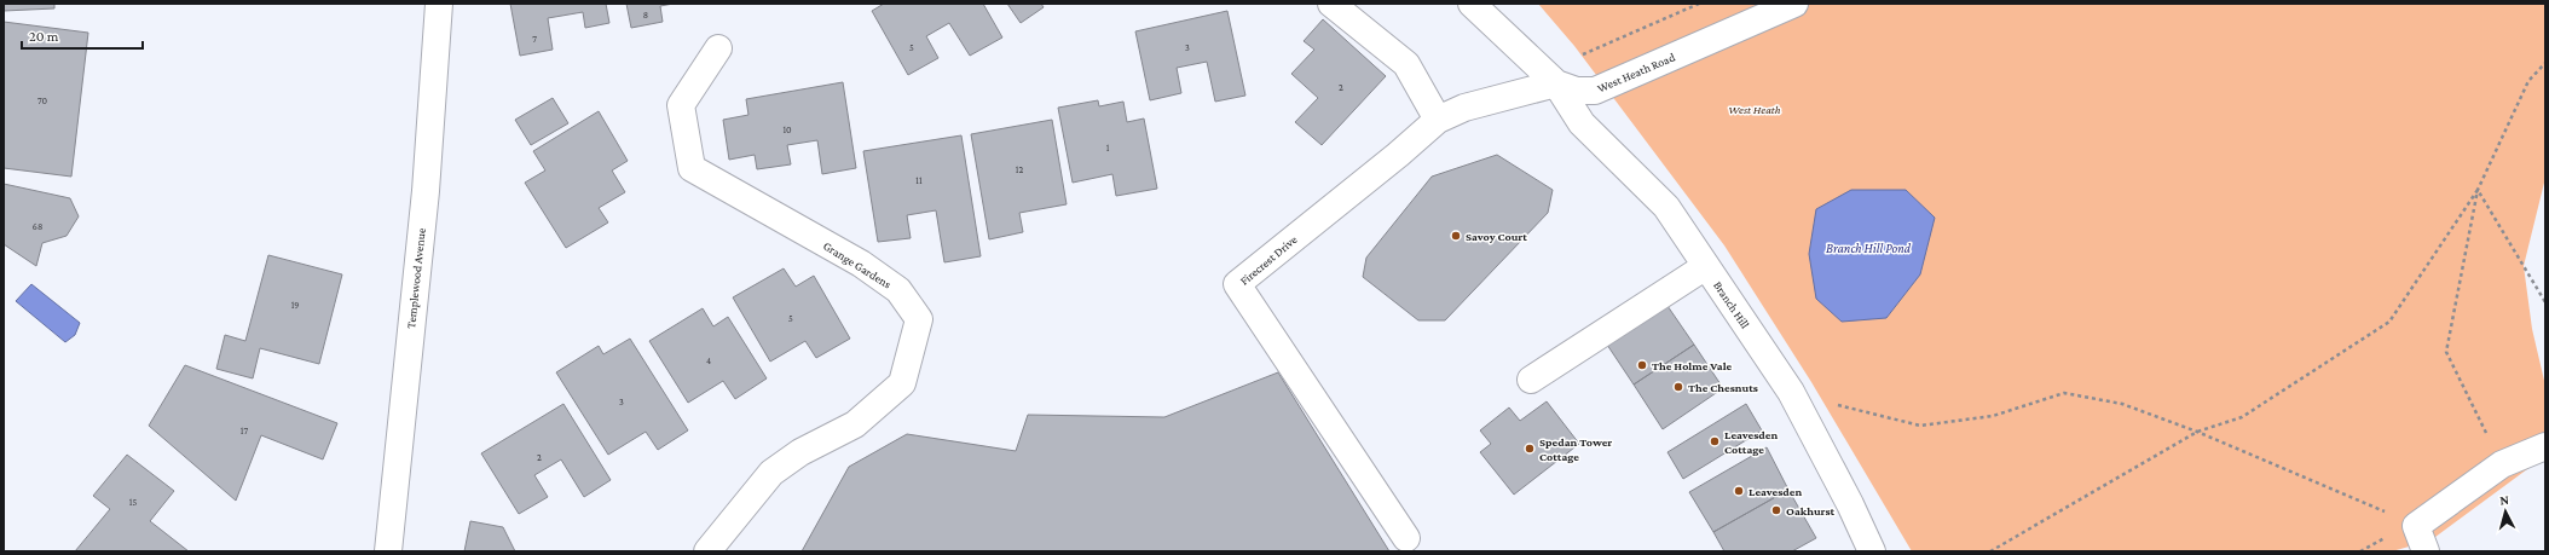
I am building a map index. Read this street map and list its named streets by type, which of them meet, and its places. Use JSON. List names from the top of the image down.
{
  "streets": {
    "street": [
      "West Heath Road",
      "Firecrest Drive",
      "Grange Gardens",
      "Templewood Avenue",
      "Branch Hill"
    ]
  },
  "crossings": [
    ["West Heath Road", "Firecrest Drive"],
    ["West Heath Road", "Branch Hill"],
    ["Firecrest Drive", "Branch Hill"]
  ],
  "water": ["Branch Hill Pond"],
  "parks": ["West Heath"],
  "places": [
    "Savoy Court",
    "The Holme Vale",
    "The Chesnuts",
    "Leavesden Cottage",
    "Spedan Tower Cottage",
    "Leavesden",
    "Oakhurst"
  ],
  "house_numbers": [
    "8",
    "7",
    "5",
    "3",
    "2",
    "70",
    "10",
    "1",
    "12",
    "11",
    "68",
    "19",
    "5",
    "4",
    "3",
    "17",
    "2",
    "15"
  ],
  "scale_bar": "20 m",
  "north": "top"
}
